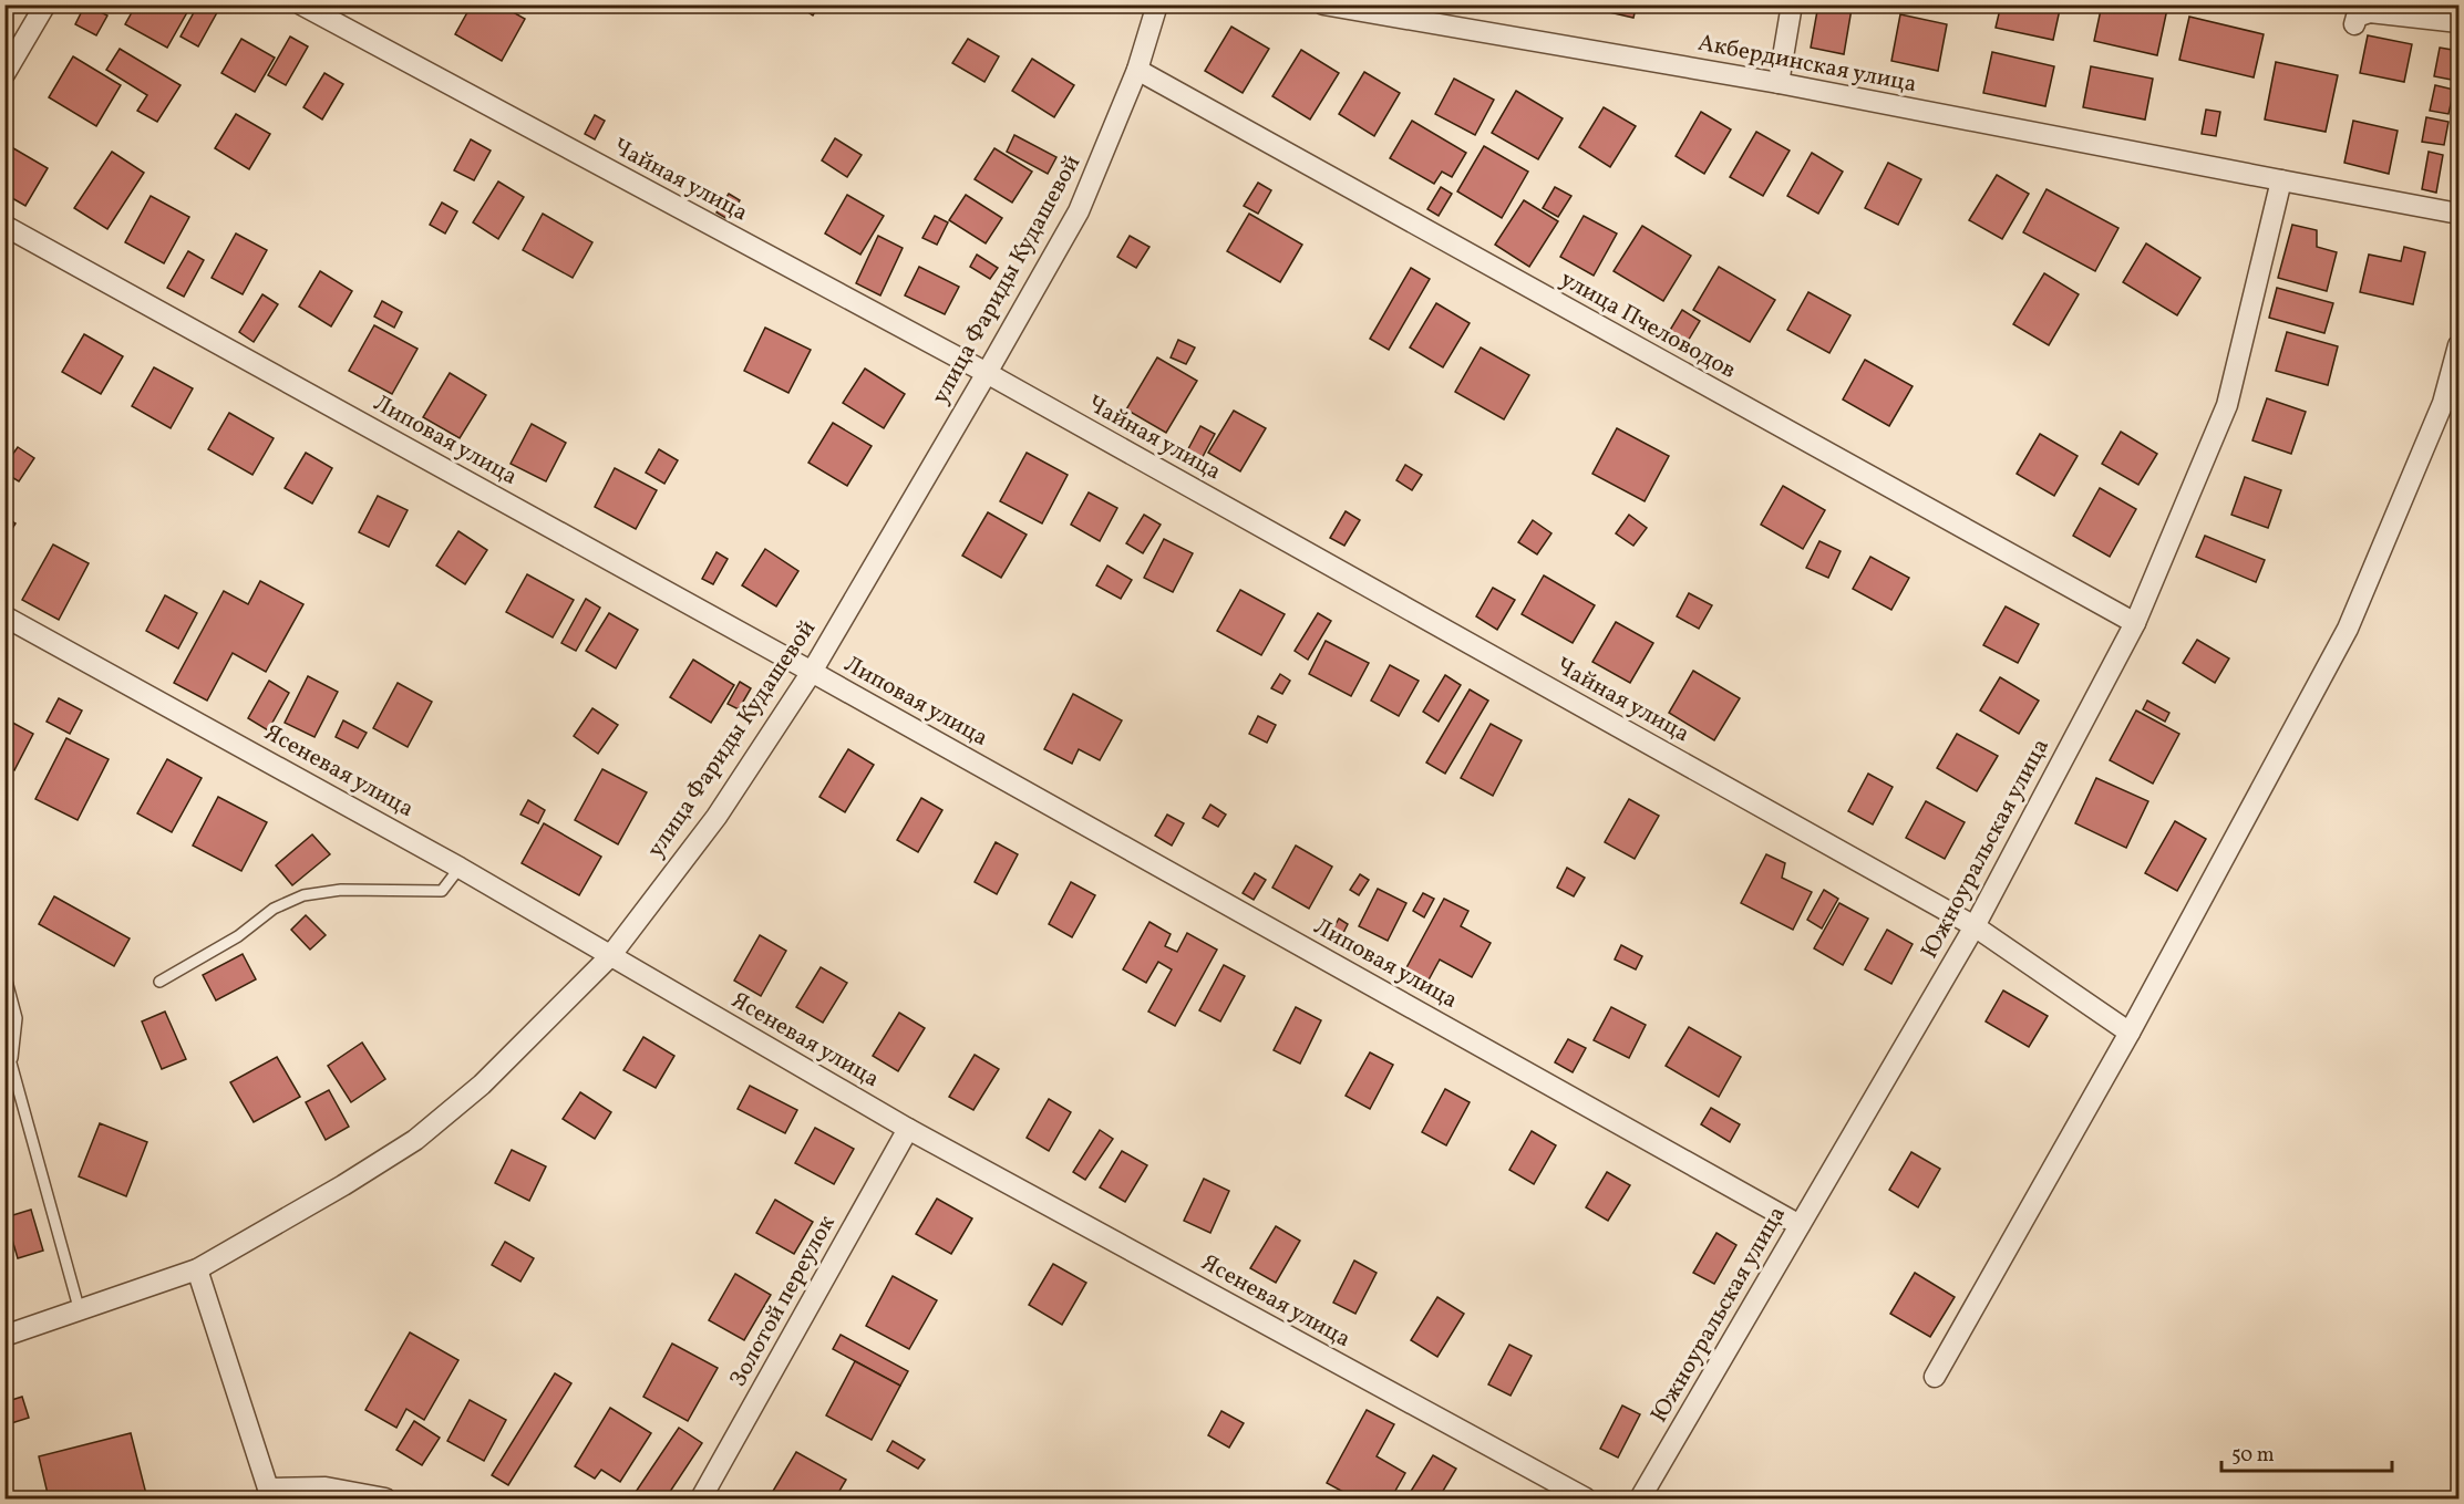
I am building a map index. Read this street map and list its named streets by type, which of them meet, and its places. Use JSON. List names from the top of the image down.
{
  "streets": {
    "street": [
      "Акбердинская улица",
      "Чайная улица",
      "улица Фариды Кудашевой",
      "улица Пчеловодов",
      "Липовая улица",
      "Ясеневая улица",
      "Южноуральская улица",
      "Золотой переулок"
    ]
  },
  "crossings": [
    ["Акбердинская улица", "Южноуральская улица"],
    ["Чайная улица", "улица Фариды Кудашевой"],
    ["Чайная улица", "Южноуральская улица"],
    ["улица Фариды Кудашевой", "улица Пчеловодов"],
    ["улица Фариды Кудашевой", "Липовая улица"],
    ["улица Фариды Кудашевой", "Ясеневая улица"],
    ["улица Пчеловодов", "Южноуральская улица"],
    ["Липовая улица", "Южноуральская улица"],
    ["Ясеневая улица", "Золотой переулок"]
  ],
  "scale_bar": "50 m"
}
